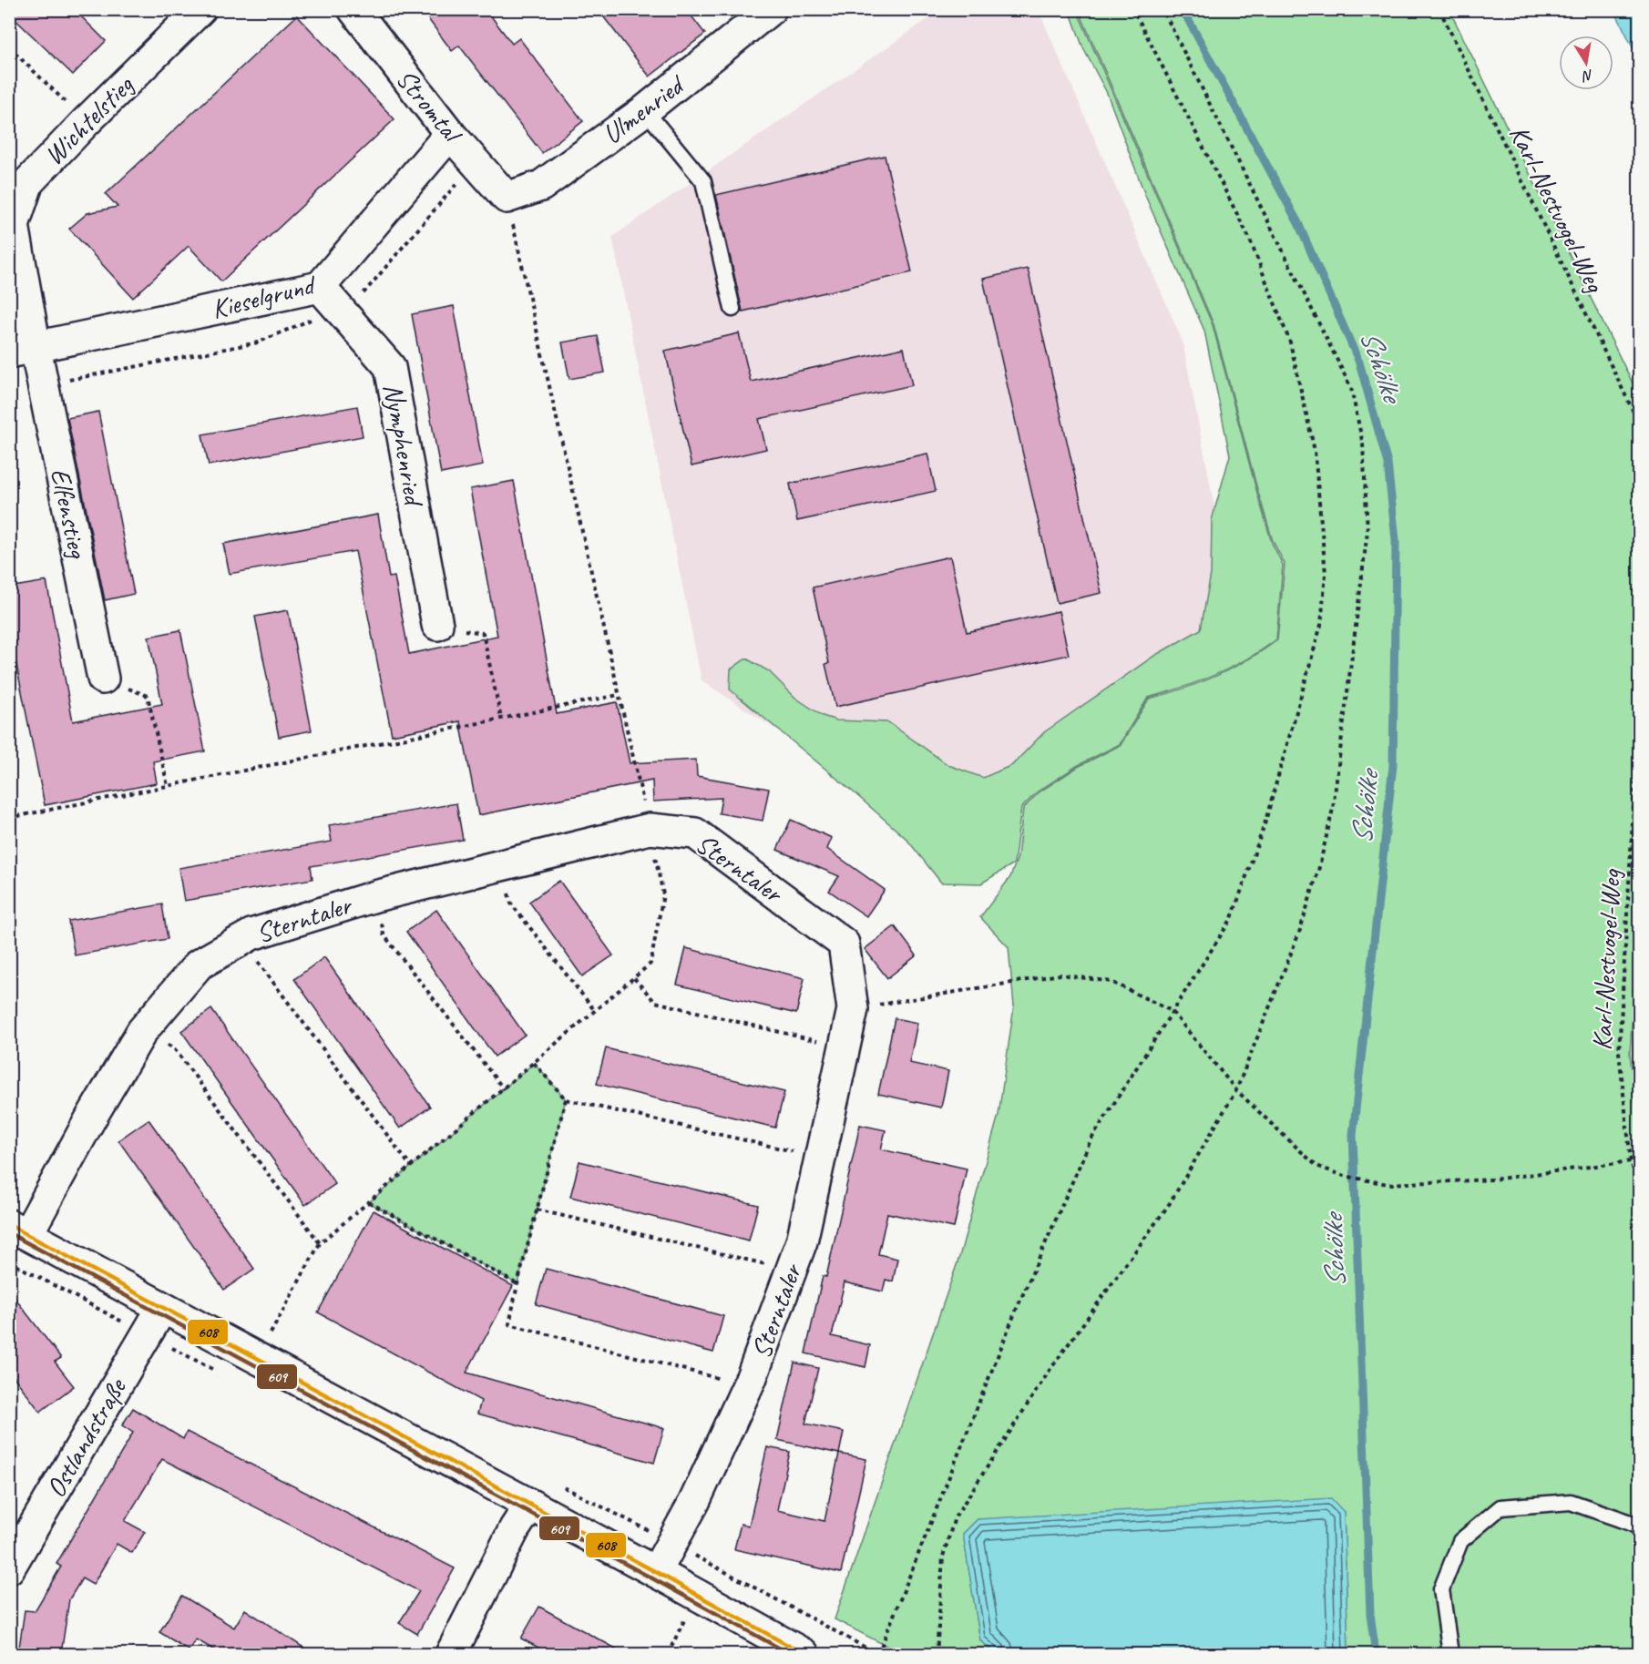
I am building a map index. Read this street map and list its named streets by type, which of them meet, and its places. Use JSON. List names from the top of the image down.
{
  "streets": {
    "street": [
      "Stromtal",
      "Ulmenried",
      "Wichtelstieg",
      "Kieselgrund",
      "Nymphenried",
      "Elfenstieg",
      "Sterntaler",
      "Ostlandstraße"
    ],
    "path": ["Karl-Nestvogel-Weg"]
  },
  "crossings": [
    ["Stromtal", "Ulmenried"],
    ["Stromtal", "Kieselgrund"],
    ["Wichtelstieg", "Kieselgrund"],
    ["Wichtelstieg", "Elfenstieg"],
    ["Kieselgrund", "Nymphenried"],
    ["Kieselgrund", "Elfenstieg"]
  ],
  "water": ["Schölke"],
  "lines": ["transit line 608", "transit line 609"],
  "north": "bottom"
}
